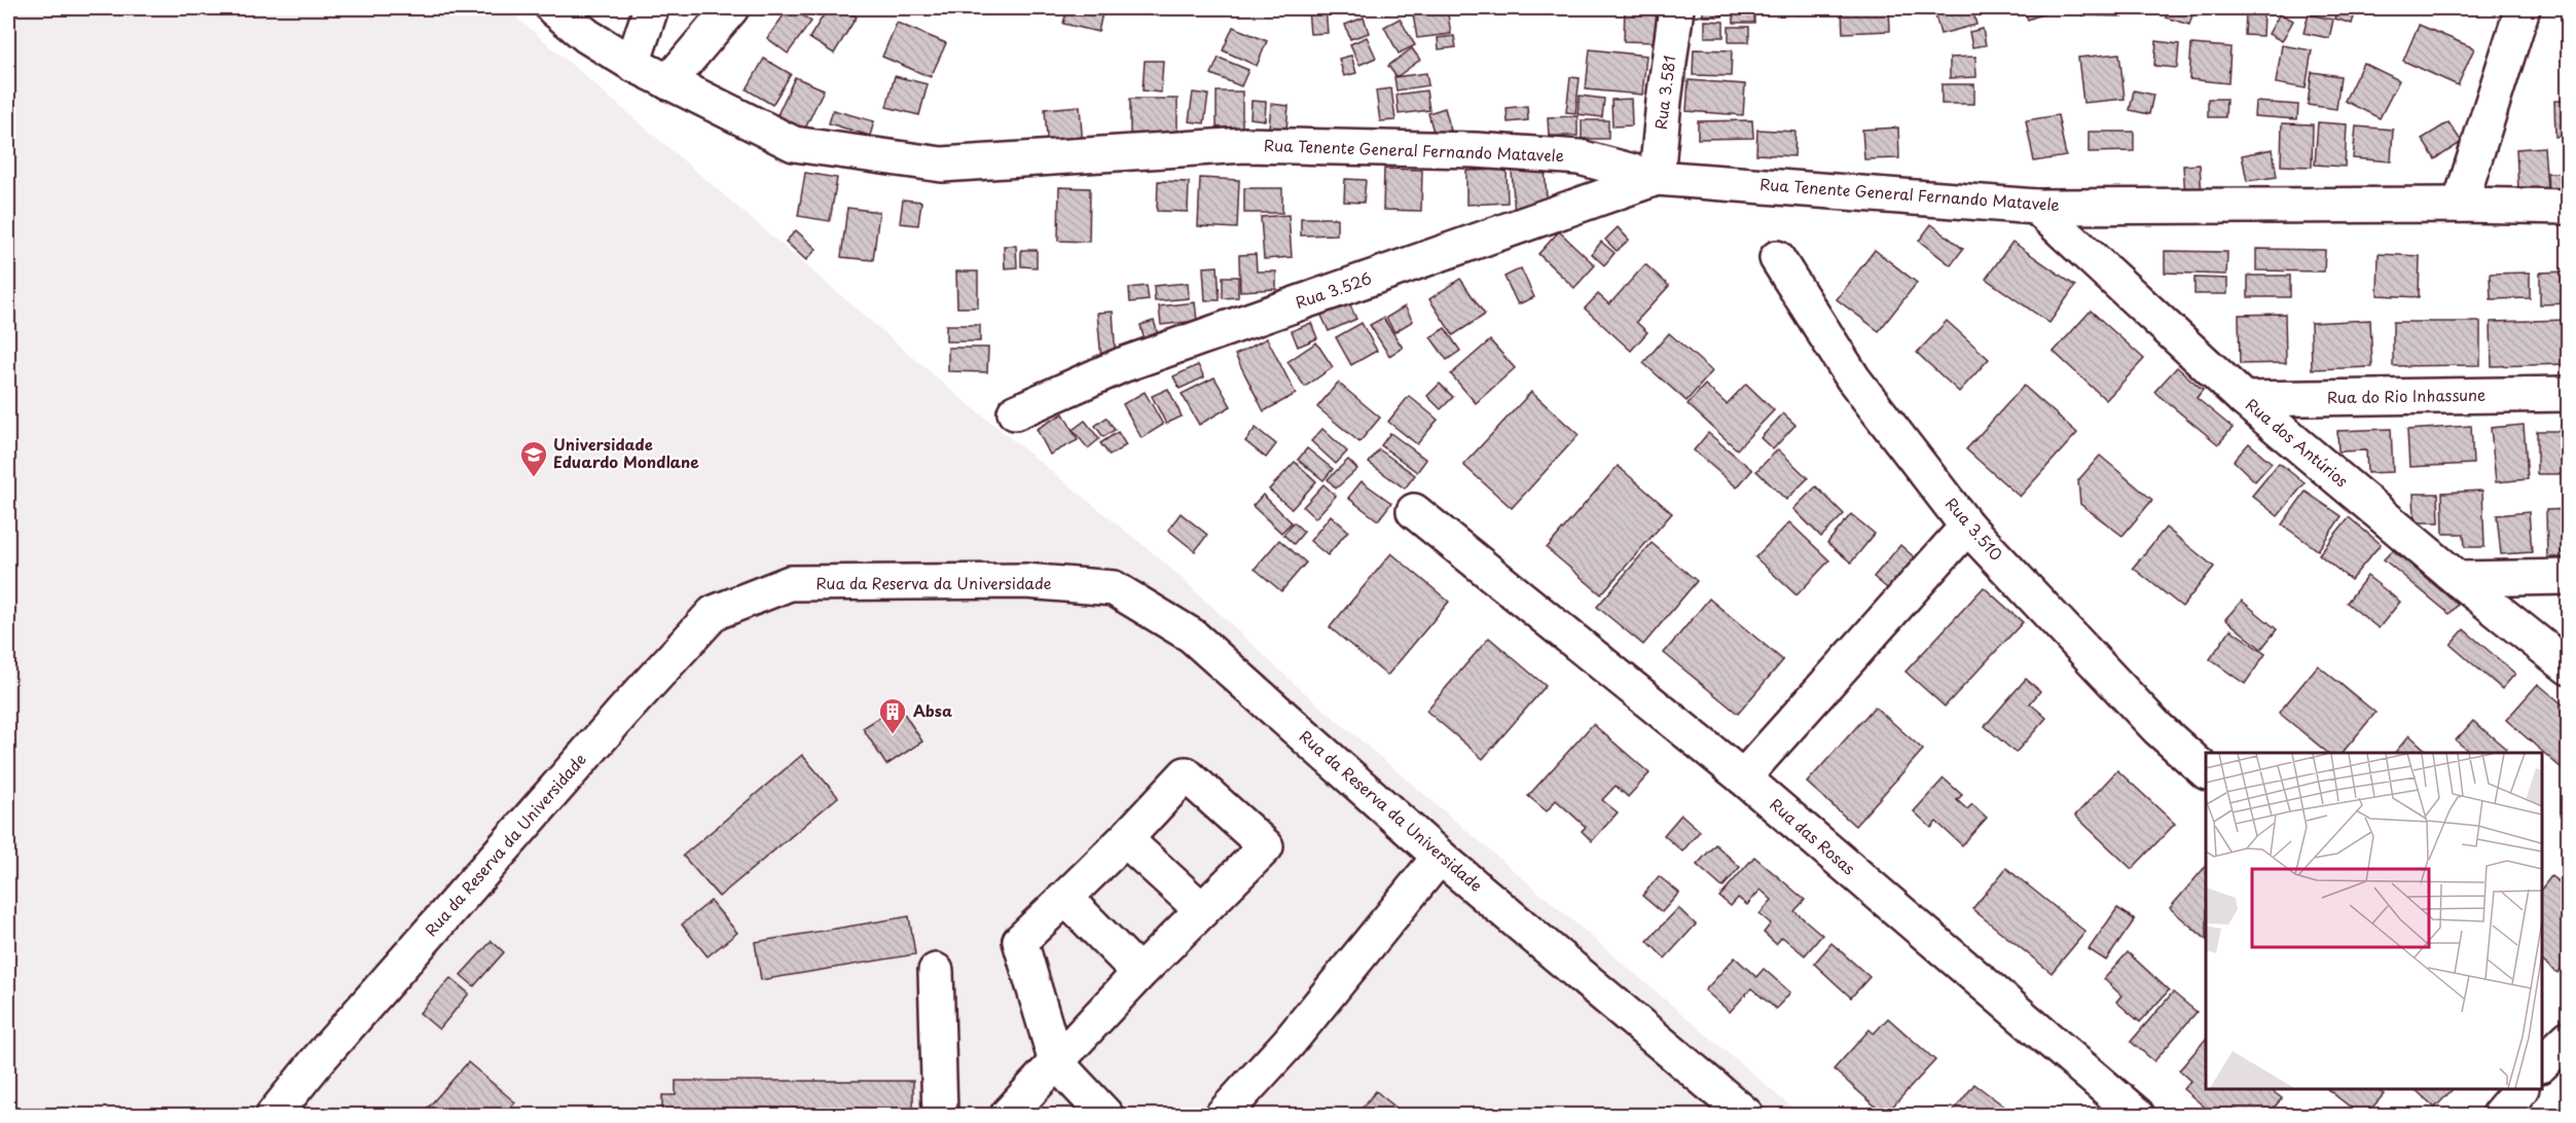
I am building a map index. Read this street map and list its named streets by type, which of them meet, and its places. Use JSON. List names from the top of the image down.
{
  "streets": {
    "street": [
      "Rua 3.581",
      "Rua Tenente General Fernando Matavele",
      "Rua 3.526",
      "Rua do Rio Inhassune",
      "Rua dos Antúrios",
      "Rua 3.510",
      "Rua da Reserva da Universidade",
      "Rua das Rosas"
    ]
  },
  "crossings": [
    ["Rua 3.581", "Rua Tenente General Fernando Matavele"],
    ["Rua 3.581", "Rua 3.526"],
    ["Rua Tenente General Fernando Matavele", "Rua 3.526"],
    ["Rua Tenente General Fernando Matavele", "Rua dos Antúrios"],
    ["Rua do Rio Inhassune", "Rua dos Antúrios"]
  ],
  "places": {
    "school or university": ["Universidade Eduardo Mondlane"],
    "building": ["Absa"]
  }
}
